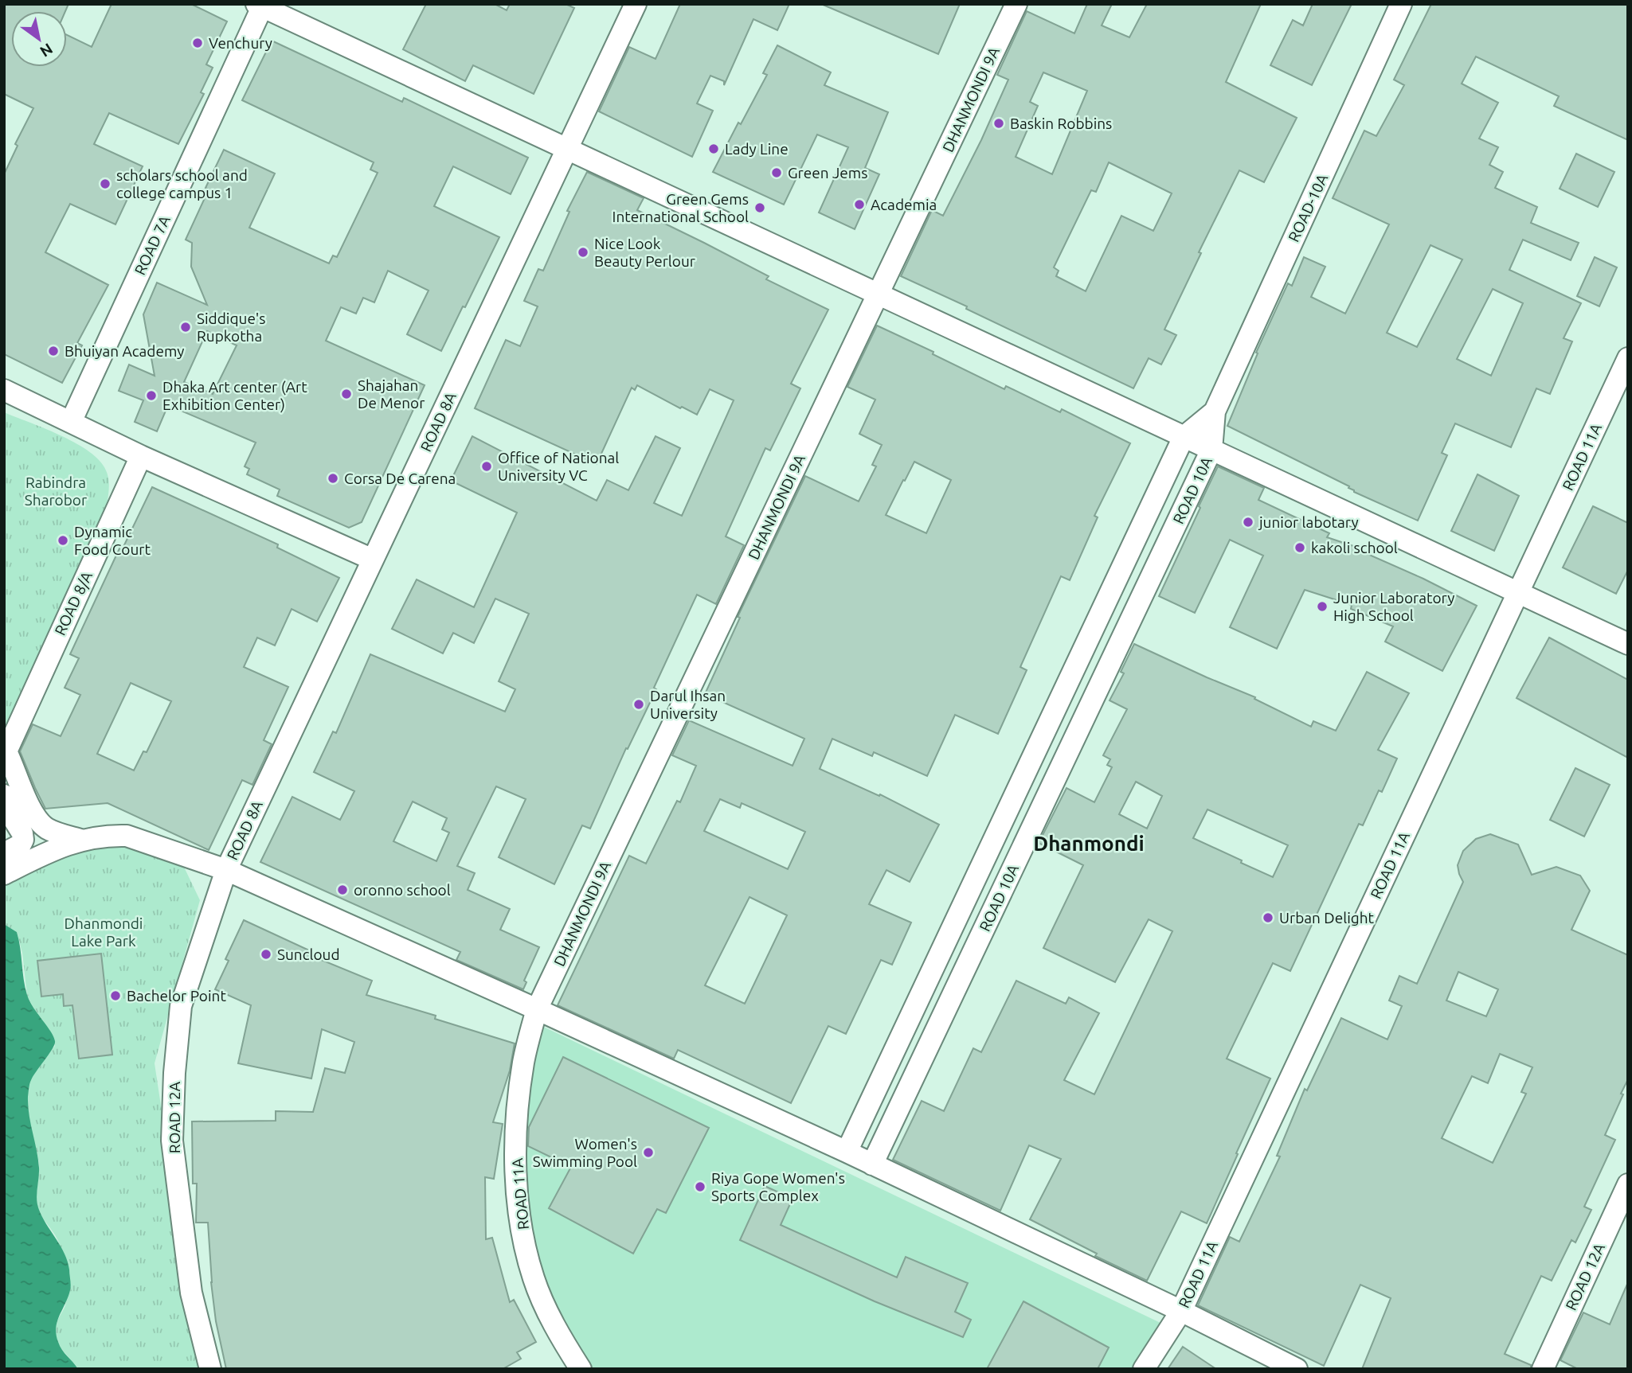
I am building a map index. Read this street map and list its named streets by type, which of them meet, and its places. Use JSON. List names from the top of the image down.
{
  "streets": {
    "street": [
      "DHANMONDI 9A",
      "ROAD-10A",
      "ROAD 7A",
      "ROAD 8A",
      "ROAD 11A",
      "ROAD 10A",
      "ROAD 8/A",
      "ROAD 12A"
    ]
  },
  "crossings": [
    ["DHANMONDI 9A", "ROAD 11A"],
    ["DHANMONDI 9A", "ROAD 8/A"],
    ["ROAD-10A", "ROAD 10A"],
    ["ROAD 8A", "ROAD 8/A"],
    ["ROAD 8A", "ROAD 12A"],
    ["ROAD 11A", "ROAD 8/A"],
    ["ROAD 10A", "ROAD 8/A"],
    ["ROAD 8/A", "ROAD 12A"]
  ],
  "districts": ["Dhanmondi"],
  "parks": ["Rabindra Sharobor", "Dhanmondi Lake Park"],
  "places": [
    "Venchury",
    "Baskin Robbins",
    "Lady Line",
    "Green Jems",
    "scholars school and college campus 1",
    "Academia",
    "Green Gems International School",
    "Nice Look Beauty Perlour",
    "Siddique's Rupkotha",
    "Bhuiyan Academy",
    "Shajahan De Menor",
    "Dhaka Art center (Art Exhibition Center)",
    "Office of National University VC",
    "Corsa De Carena",
    "junior labotary",
    "Dynamic Food Court",
    "kakoli school",
    "Junior Laboratory High School",
    "Darul Ihsan University",
    "oronno school",
    "Urban Delight",
    "Suncloud",
    "Bachelor Point",
    "Women's Swimming Pool",
    "Riya Gope Women's Sports Complex"
  ],
  "north": "bottom right"
}
